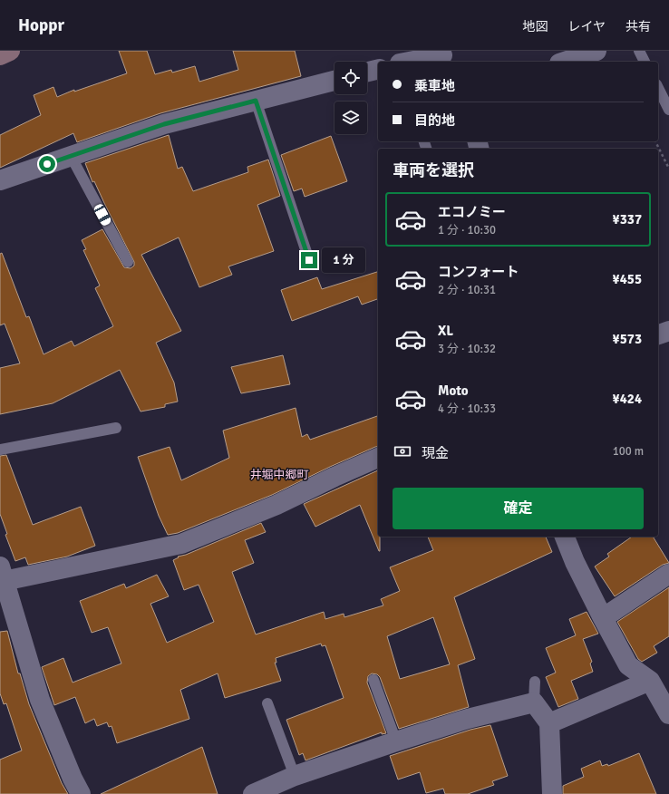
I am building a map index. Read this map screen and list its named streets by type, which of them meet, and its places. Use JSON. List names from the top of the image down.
{
  "districts": ["井堀中郷町"],
  "page": {
    "header": "Hoppr",
    "nav": ["地図", "レイヤ", "共有"],
    "banner": ["乗車地", "目的地"],
    "heading": "車両を選択",
    "list": [
      {
        "name": "エコノミー",
        "note": "1 分 · 10:30",
        "value": "¥337"
      },
      {
        "name": "コンフォート",
        "note": "2 分 · 10:31",
        "value": "¥455"
      },
      {
        "name": "XL",
        "note": "3 分 · 10:32",
        "value": "¥573"
      },
      {
        "name": "Moto",
        "note": "4 分 · 10:33",
        "value": "¥424"
      }
    ],
    "bubble": "1 分",
    "pay": ["現金", "100 m"],
    "buttons": "確定"
  }
}
